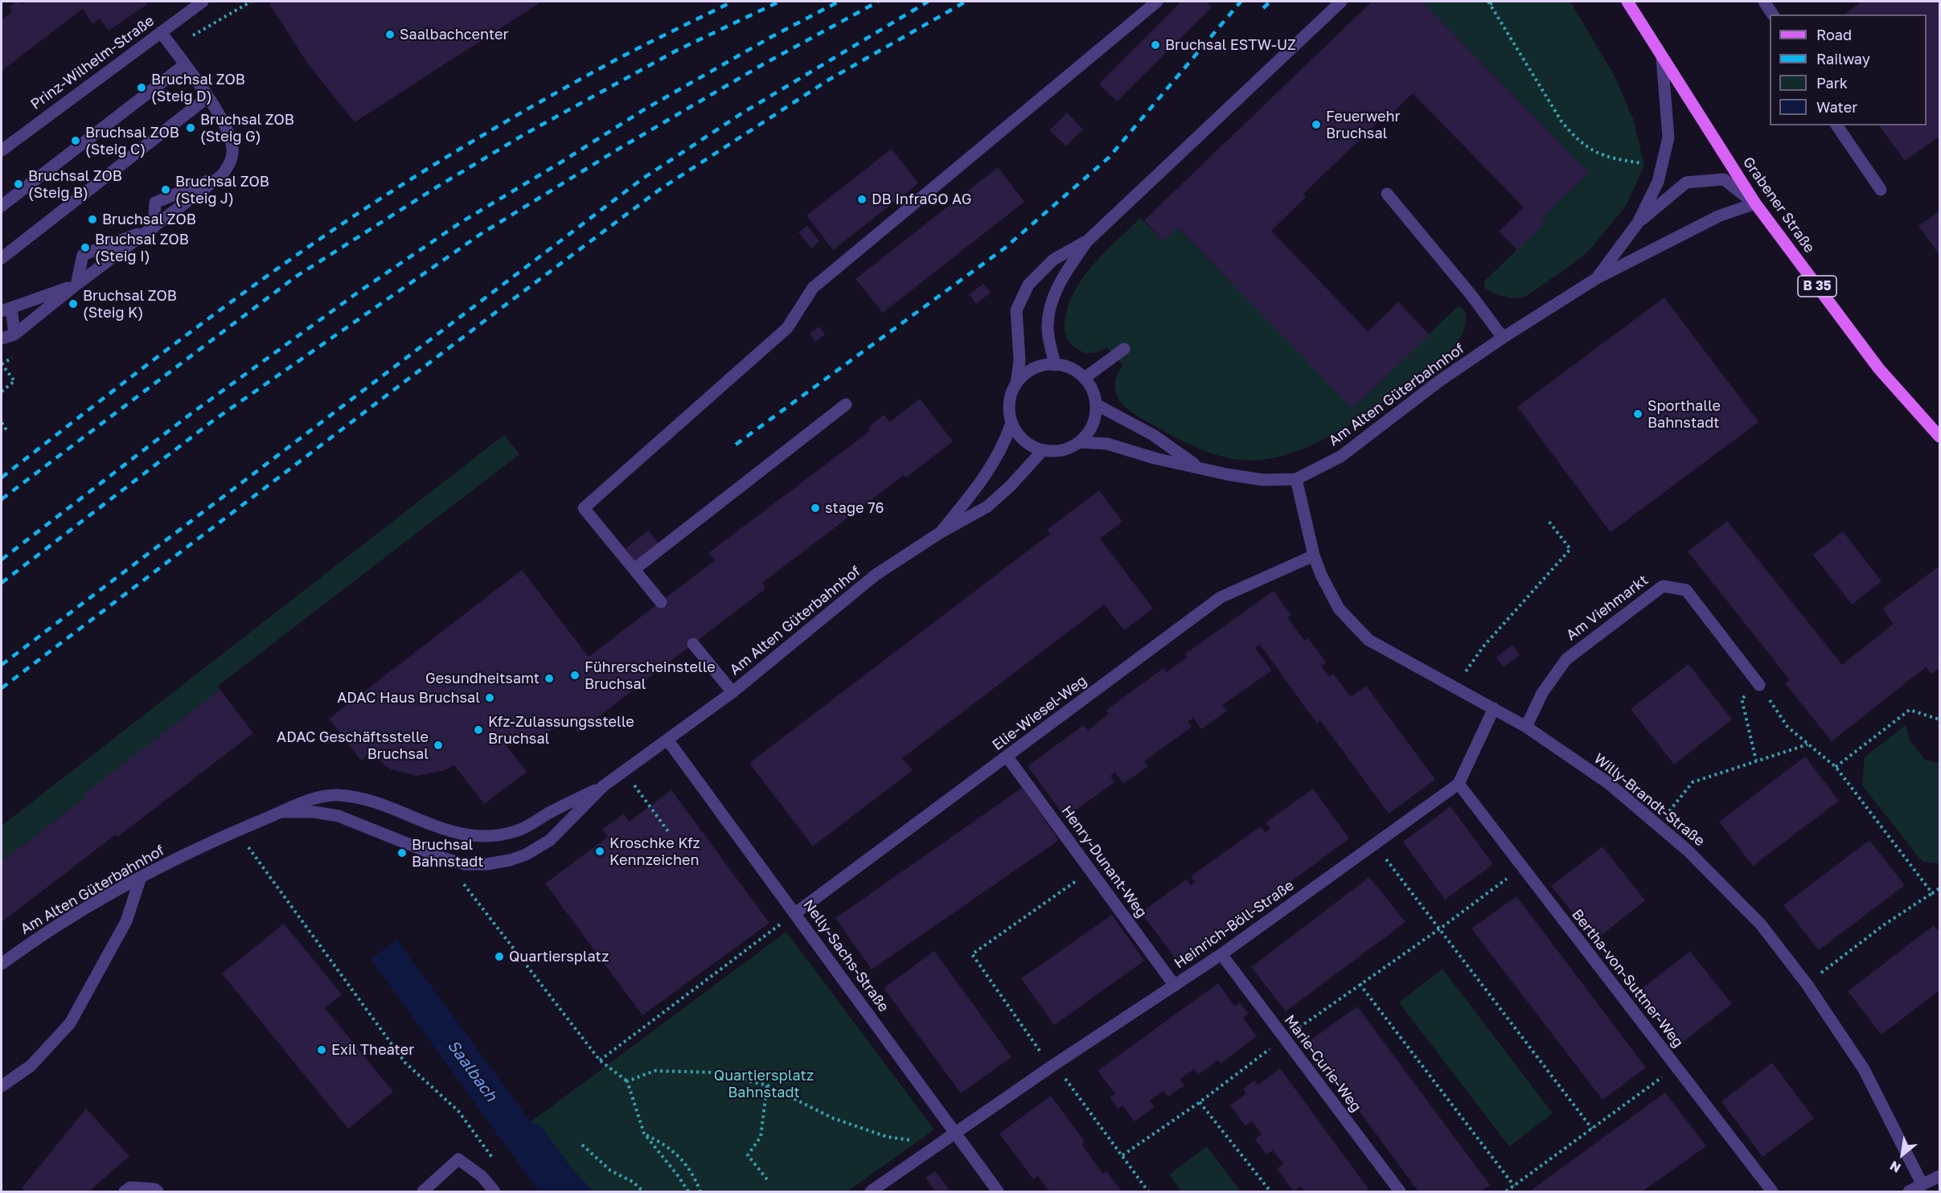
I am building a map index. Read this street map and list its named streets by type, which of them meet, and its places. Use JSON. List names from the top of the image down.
{
  "streets": {
    "main road": ["Grabener Straße", "B 35"],
    "street": [
      "Prinz-Wilhelm-Straße",
      "Am Alten Güterbahnhof",
      "Am Viehmarkt",
      "Elie-Wiesel-Weg",
      "Willy-Brandt-Straße",
      "Henry-Dunant-Weg",
      "Heinrich-Böll-Straße",
      "Nelly-Sachs-Straße",
      "Bertha-von-Suttner-Weg",
      "Marie-Curie-Weg"
    ]
  },
  "crossings": [
    ["Grabener Straße", "Am Alten Güterbahnhof"],
    ["Am Alten Güterbahnhof", "Willy-Brandt-Straße"],
    ["Am Alten Güterbahnhof", "Nelly-Sachs-Straße"],
    ["Am Viehmarkt", "Willy-Brandt-Straße"],
    ["Elie-Wiesel-Weg", "Willy-Brandt-Straße"],
    ["Elie-Wiesel-Weg", "Henry-Dunant-Weg"],
    ["Elie-Wiesel-Weg", "Nelly-Sachs-Straße"],
    ["Willy-Brandt-Straße", "Heinrich-Böll-Straße"],
    ["Henry-Dunant-Weg", "Heinrich-Böll-Straße"],
    ["Heinrich-Böll-Straße", "Nelly-Sachs-Straße"],
    ["Heinrich-Böll-Straße", "Bertha-von-Suttner-Weg"],
    ["Heinrich-Böll-Straße", "Marie-Curie-Weg"]
  ],
  "water": ["Saalbach"],
  "parks": ["Quartiersplatz Bahnstadt"],
  "places": [
    "Saalbachcenter",
    "Bruchsal ESTW-UZ",
    "Bruchsal ZOB (Steig D)",
    "Feuerwehr Bruchsal",
    "Bruchsal ZOB (Steig G)",
    "Bruchsal ZOB (Steig C)",
    "Bruchsal ZOB (Steig B)",
    "Bruchsal ZOB (Steig J)",
    "DB InfraGO AG",
    "Bruchsal ZOB",
    "Bruchsal ZOB (Steig I)",
    "Bruchsal ZOB (Steig K)",
    "Sporthalle Bahnstadt",
    "stage 76",
    "Führerscheinstelle Bruchsal",
    "Gesundheitsamt",
    "ADAC Haus Bruchsal",
    "Kfz-Zulassungsstelle Bruchsal",
    "ADAC Geschäftsstelle Bruchsal",
    "Kroschke Kfz Kennzeichen",
    "Bruchsal Bahnstadt",
    "Quartiersplatz",
    "Exil Theater"
  ],
  "legend": [
    "Road",
    "Railway",
    "Park",
    "Water"
  ],
  "north": "bottom left"
}
